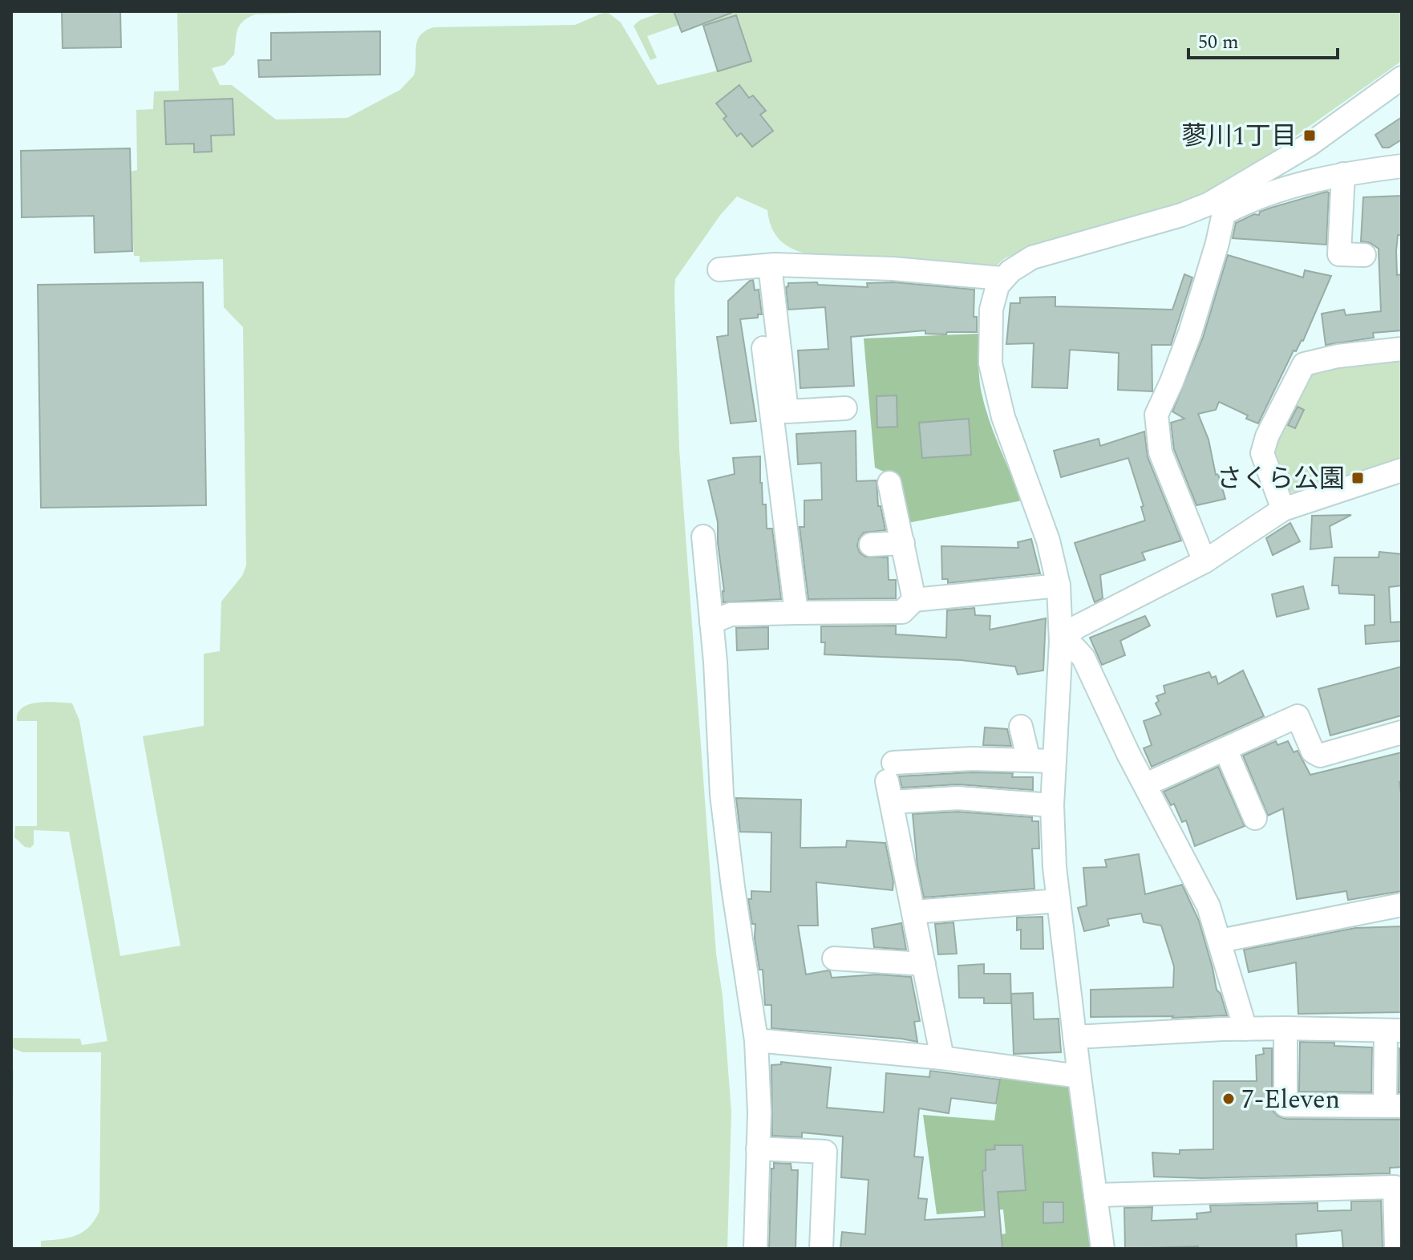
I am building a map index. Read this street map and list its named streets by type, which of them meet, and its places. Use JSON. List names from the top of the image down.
{
  "places": {
    "transit": ["蓼川1丁目", "さくら公園"],
    "other": ["7-Eleven"]
  },
  "scale_bar": "50 m"
}
